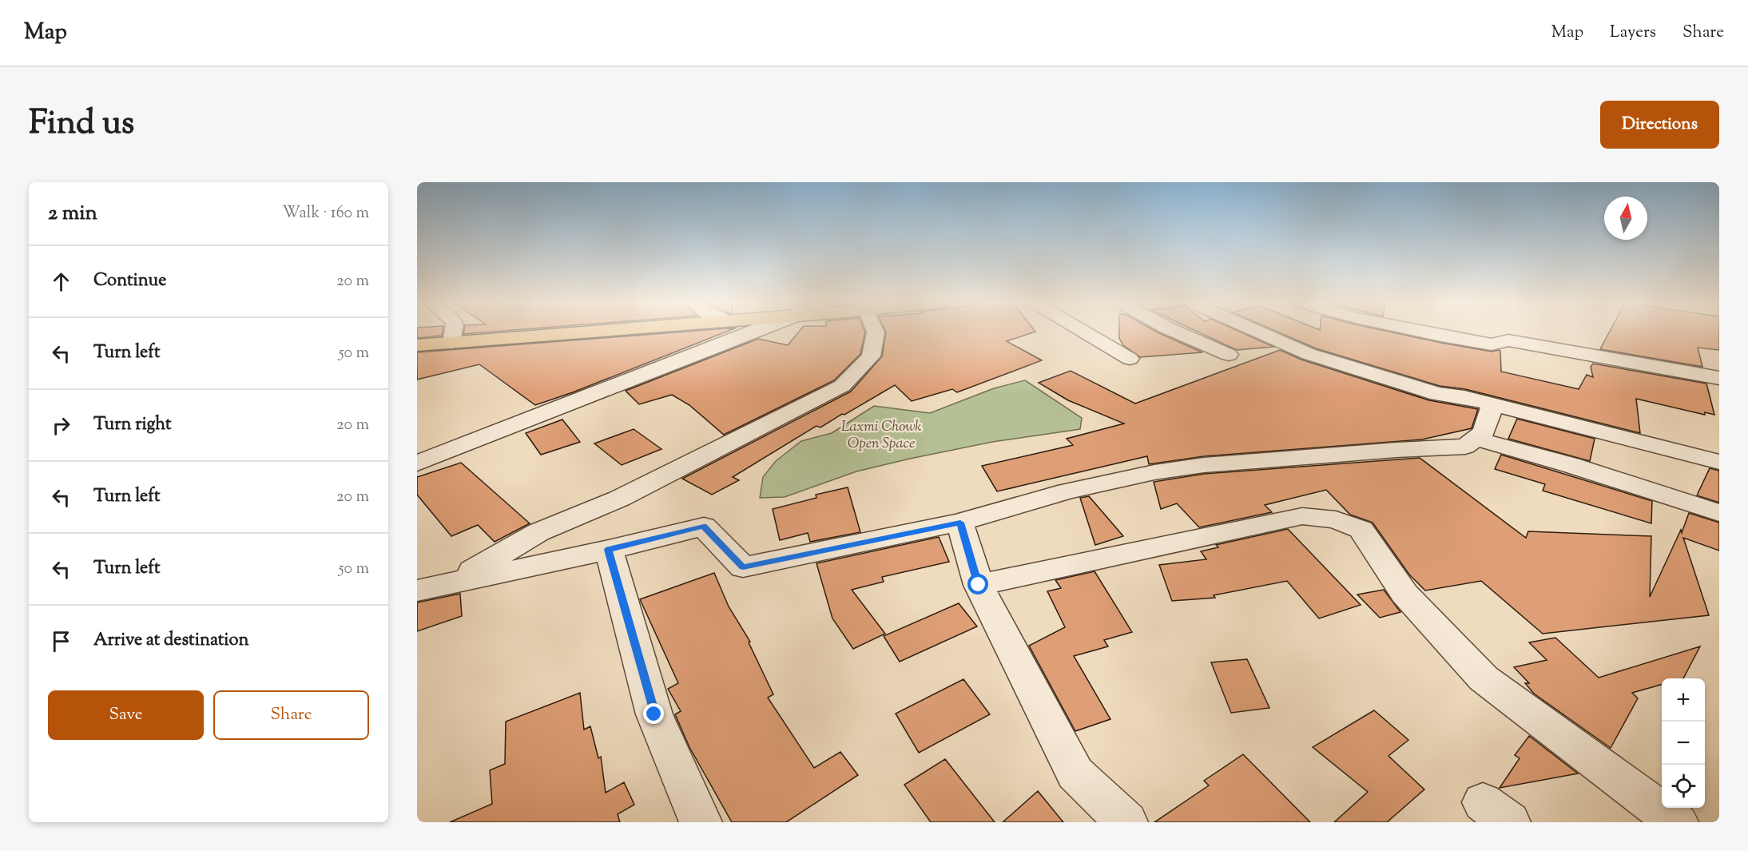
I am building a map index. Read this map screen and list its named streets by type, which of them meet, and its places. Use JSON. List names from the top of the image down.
{
  "parks": ["Laxmi Chowk Open Space"],
  "north": "top",
  "page": {
    "header": "Map",
    "nav": ["Map", "Layers", "Share"],
    "title": "Find us",
    "buttons": [
      "Directions",
      ["Save", "Share"]
    ],
    "heading": ["2 min", "Walk · 160 m"],
    "list": [
      ["Continue", "20 m"],
      ["Turn left", "50 m"],
      ["Turn right", "20 m"],
      ["Turn left", "20 m"],
      ["Turn left", "50 m"],
      "Arrive at destination"
    ],
    "map_buttons": ["+", "−"]
  }
}
